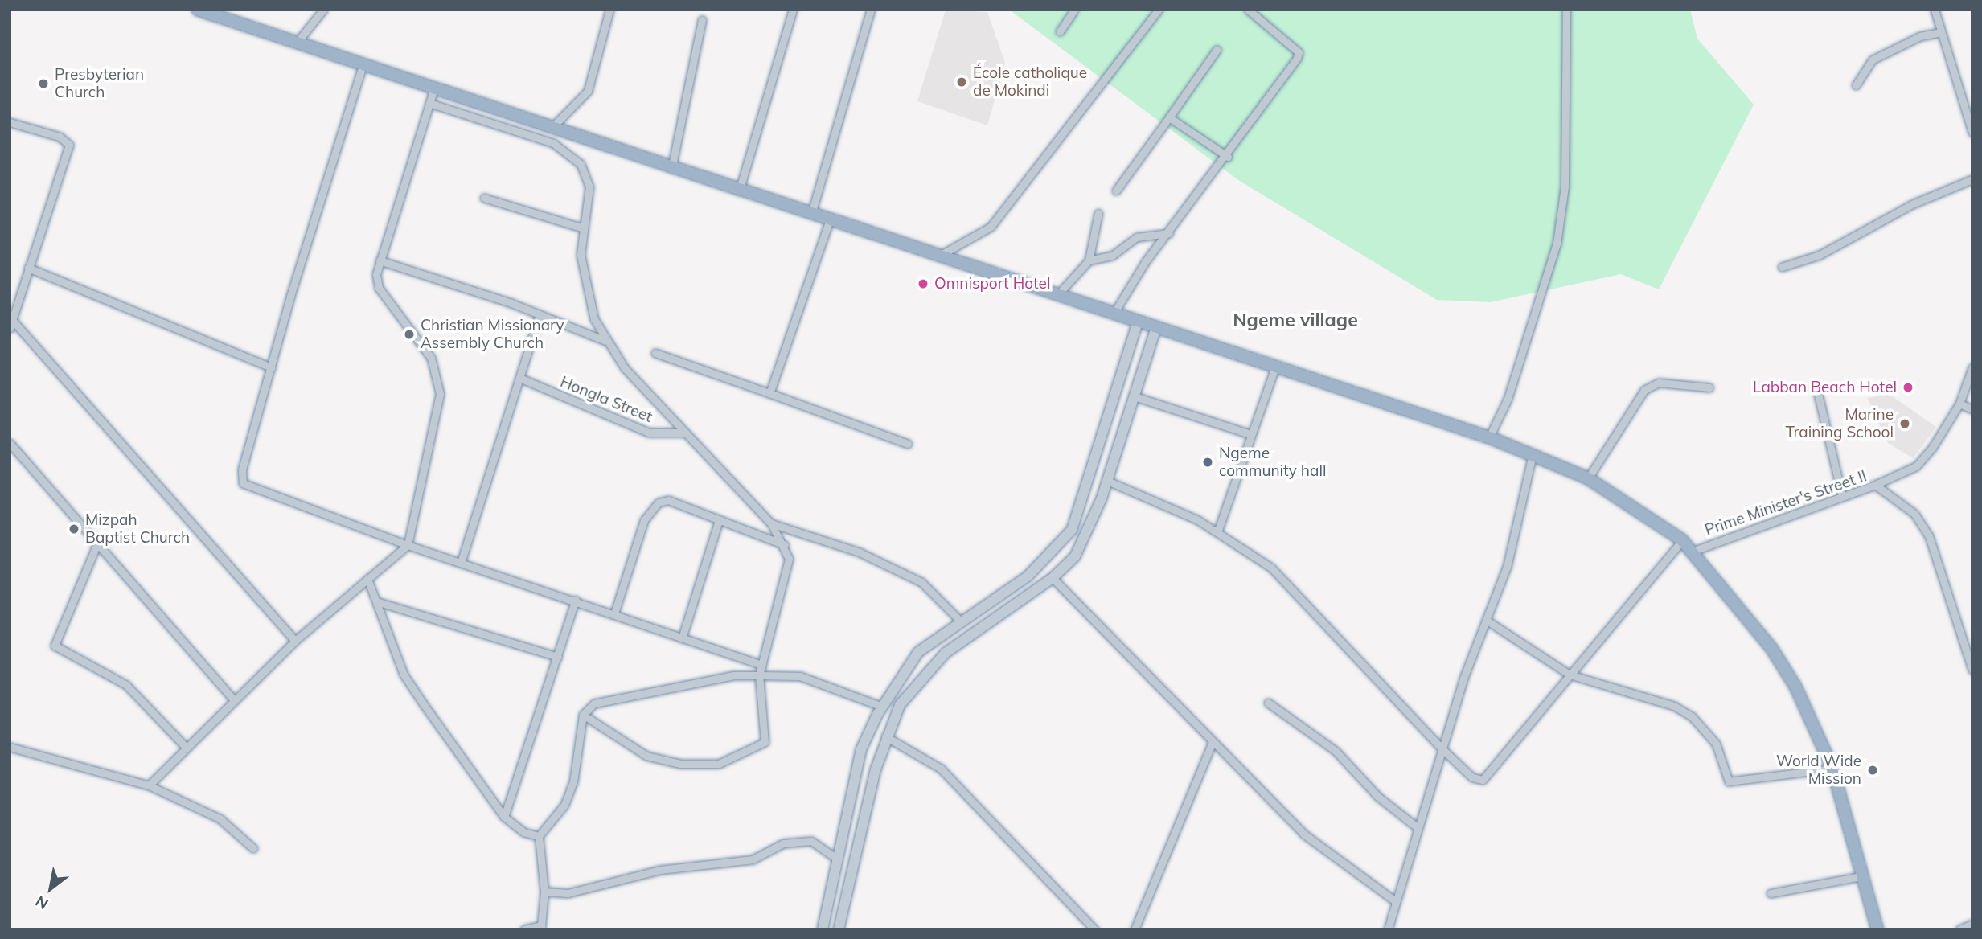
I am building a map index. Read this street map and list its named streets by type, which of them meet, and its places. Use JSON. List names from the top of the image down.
{
  "streets": {
    "street": ["Hongla Street", "Prime Minister's Street II"]
  },
  "districts": ["Ngeme village"],
  "places": [
    "École catholique de Mokindi",
    "Presbyterian Church",
    "Omnisport Hotel",
    "Christian Missionary Assembly Church",
    "Labban Beach Hotel",
    "Marine Training School",
    "Ngeme community hall",
    "Mizpah Baptist Church",
    "World Wide Mission"
  ],
  "north": "bottom left"
}
